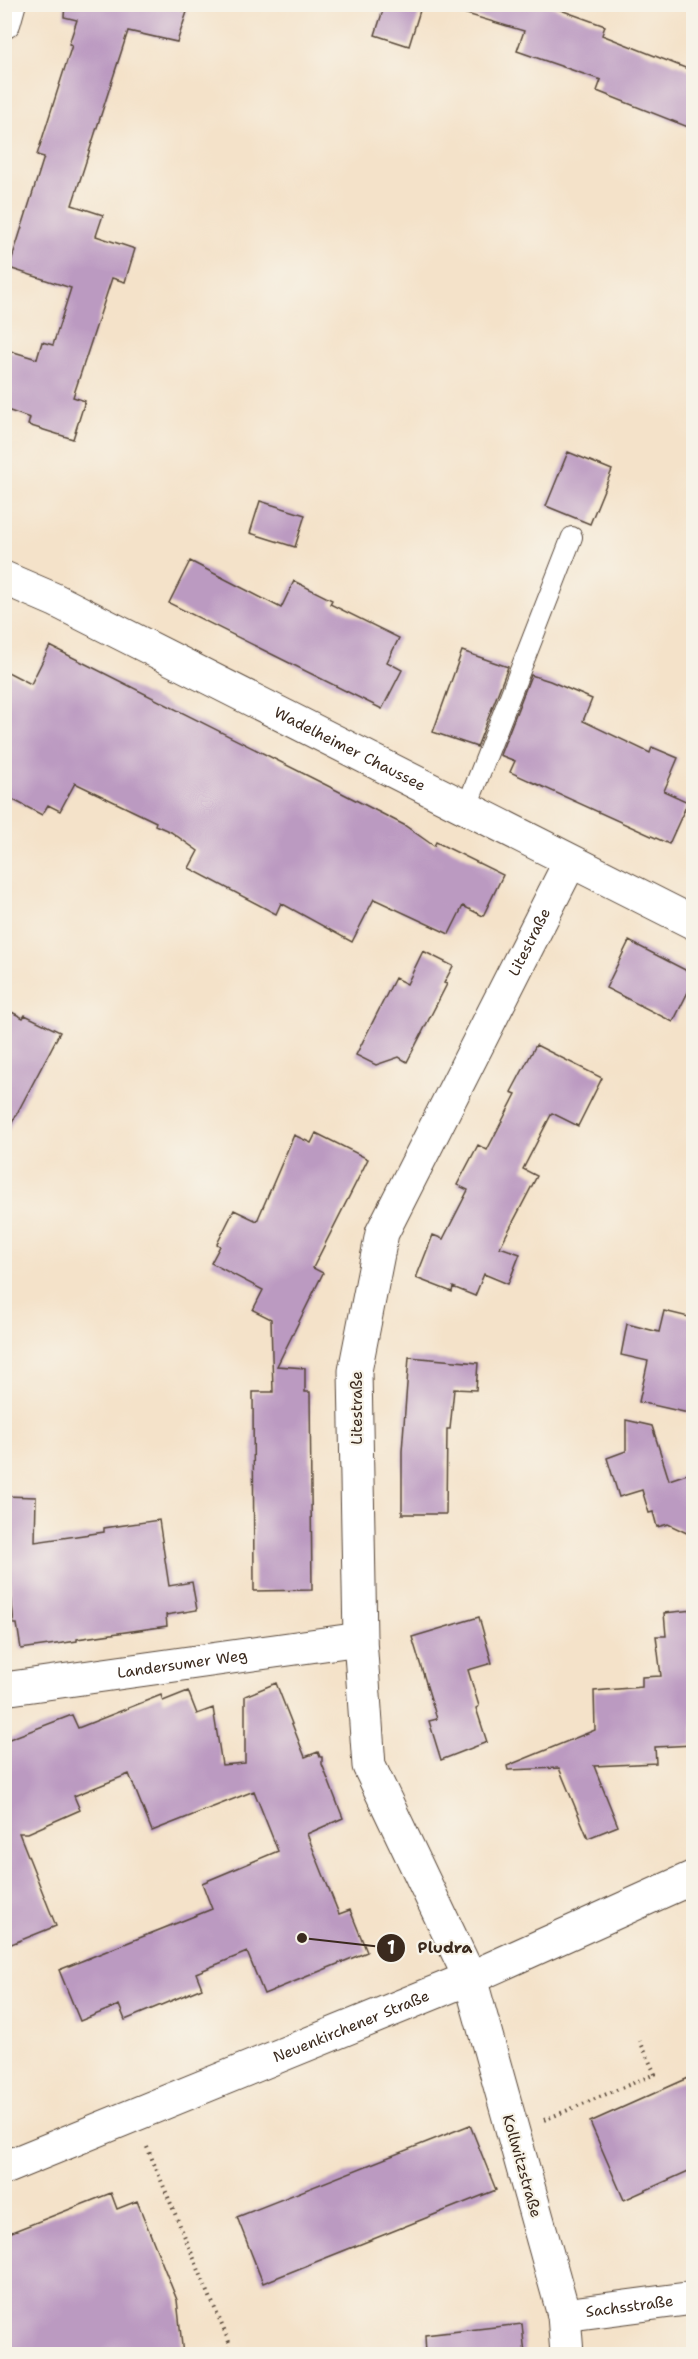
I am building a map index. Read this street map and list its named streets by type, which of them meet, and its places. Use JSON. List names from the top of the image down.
{
  "streets": {
    "street": [
      "Wadelheimer Chaussee",
      "Litestraße",
      "Landersumer Weg",
      "Neuenkirchener Straße",
      "Kollwitzstraße",
      "Sachsstraße"
    ]
  },
  "crossings": [
    ["Wadelheimer Chaussee", "Litestraße"],
    ["Litestraße", "Landersumer Weg"],
    ["Litestraße", "Neuenkirchener Straße"],
    ["Litestraße", "Kollwitzstraße"],
    ["Neuenkirchener Straße", "Kollwitzstraße"],
    ["Kollwitzstraße", "Sachsstraße"]
  ],
  "places": ["Pludra"]
}
